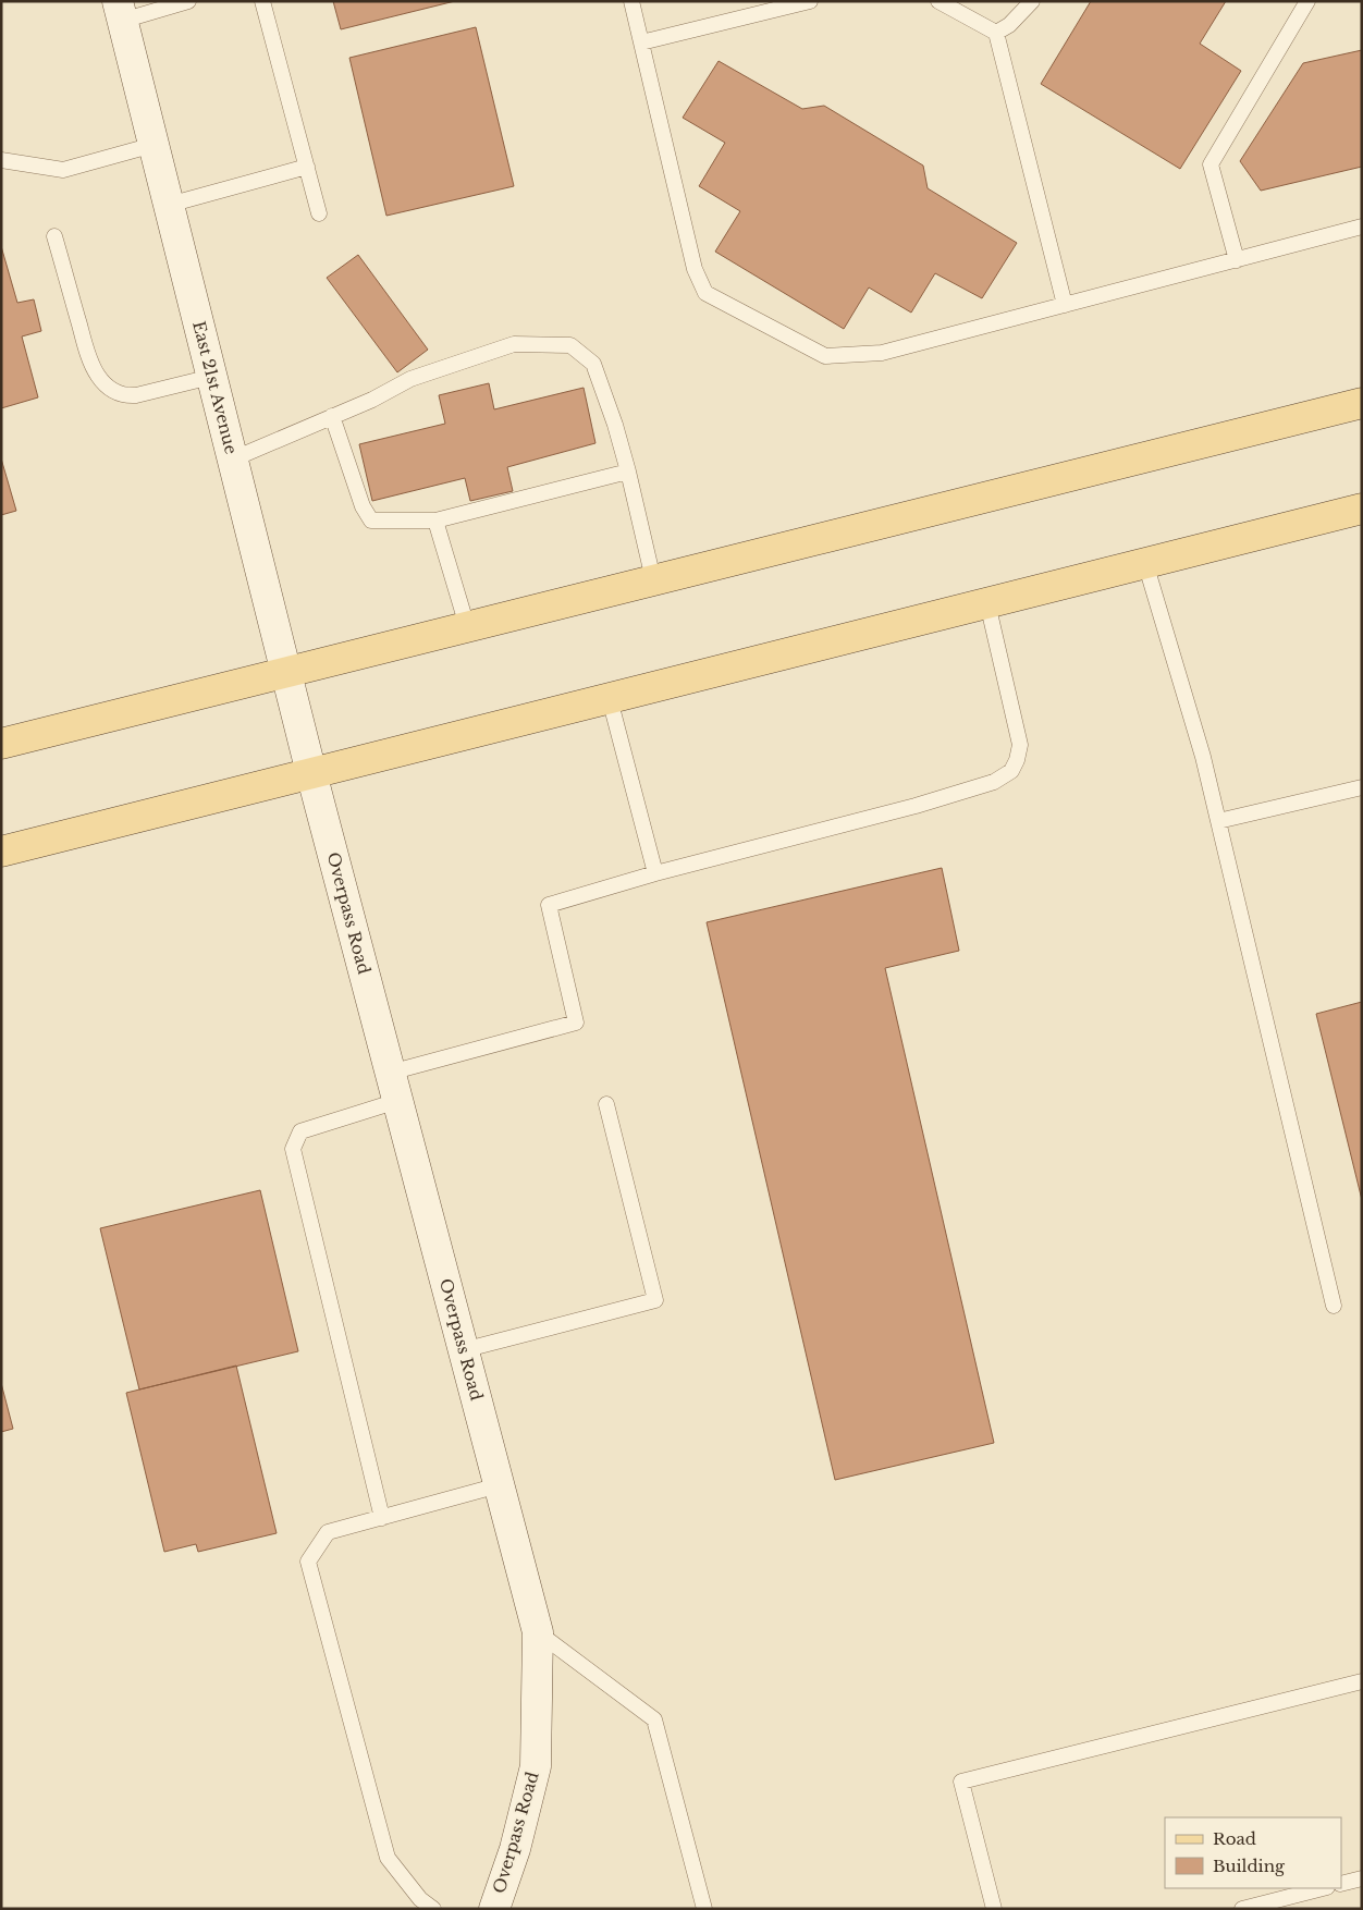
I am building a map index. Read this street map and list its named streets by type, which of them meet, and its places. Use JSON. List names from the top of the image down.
{
  "streets": {
    "main road": ["East 21st Avenue", "Overpass Road"]
  },
  "crossings": [
    ["East 21st Avenue", "Overpass Road"]
  ],
  "legend": ["Road", "Building"]
}
